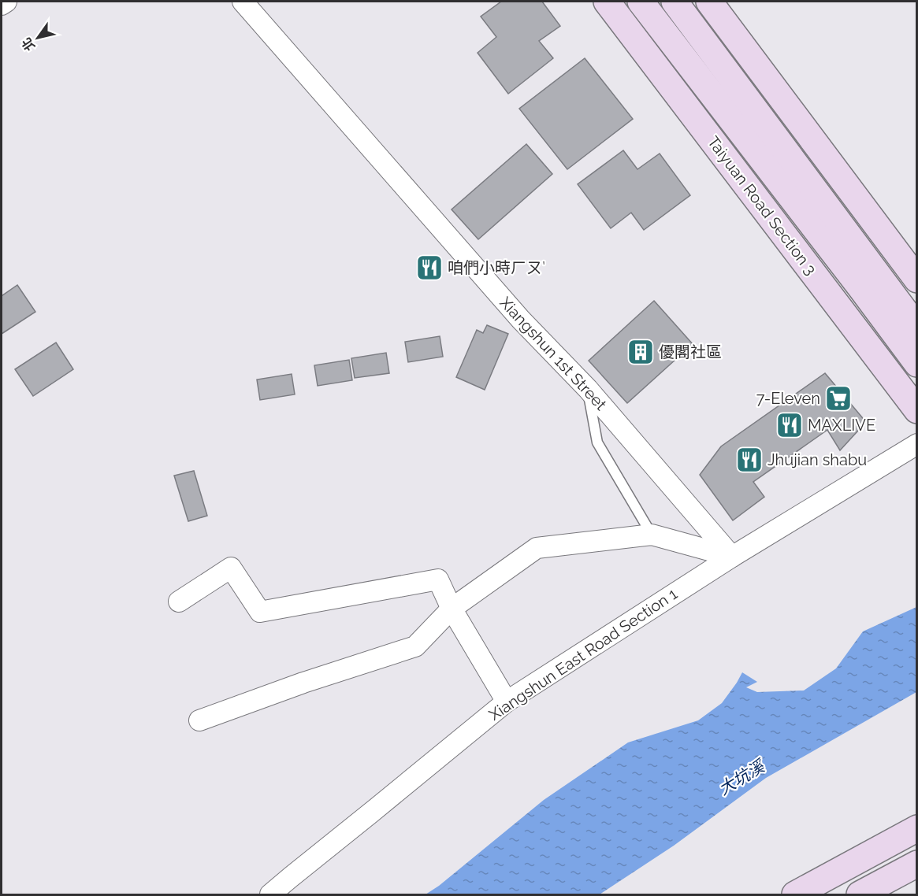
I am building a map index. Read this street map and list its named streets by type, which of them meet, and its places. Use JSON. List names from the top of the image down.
{
  "streets": {
    "main road": ["Taiyuan Road Section 3"],
    "street": ["Xiangshun 1st Street", "Xiangshun East Road Section 1"]
  },
  "crossings": [
    ["Xiangshun 1st Street", "Xiangshun East Road Section 1"]
  ],
  "water": ["大坑溪"],
  "places": {
    "restaurant": ["咱們小時ㄏㄡˋ", "MAXLIVE", "Jhujian shabu"],
    "building": ["優閣社區"],
    "supermarket": ["7-Eleven"]
  },
  "north": "bottom left"
}
